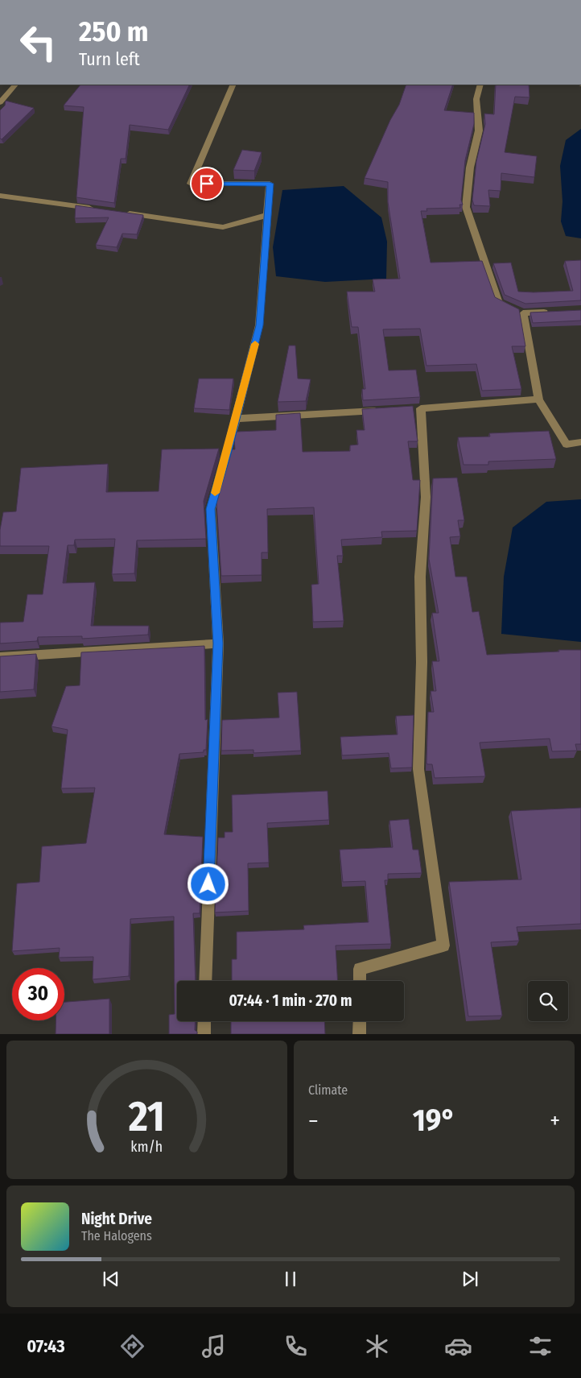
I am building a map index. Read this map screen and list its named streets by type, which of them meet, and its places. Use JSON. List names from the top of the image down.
{
  "page": {
    "turn": ["250 m", "Turn left"],
    "limit": "30",
    "trip": "07:44 · 1 min · 270 m",
    "tile": "Climate",
    "heat": ["−", "19°", "+"],
    "song": ["Night Drive", "The Halogens"],
    "tabs": "07:43",
    "gauge": ["21", "km/h"]
  }
}
